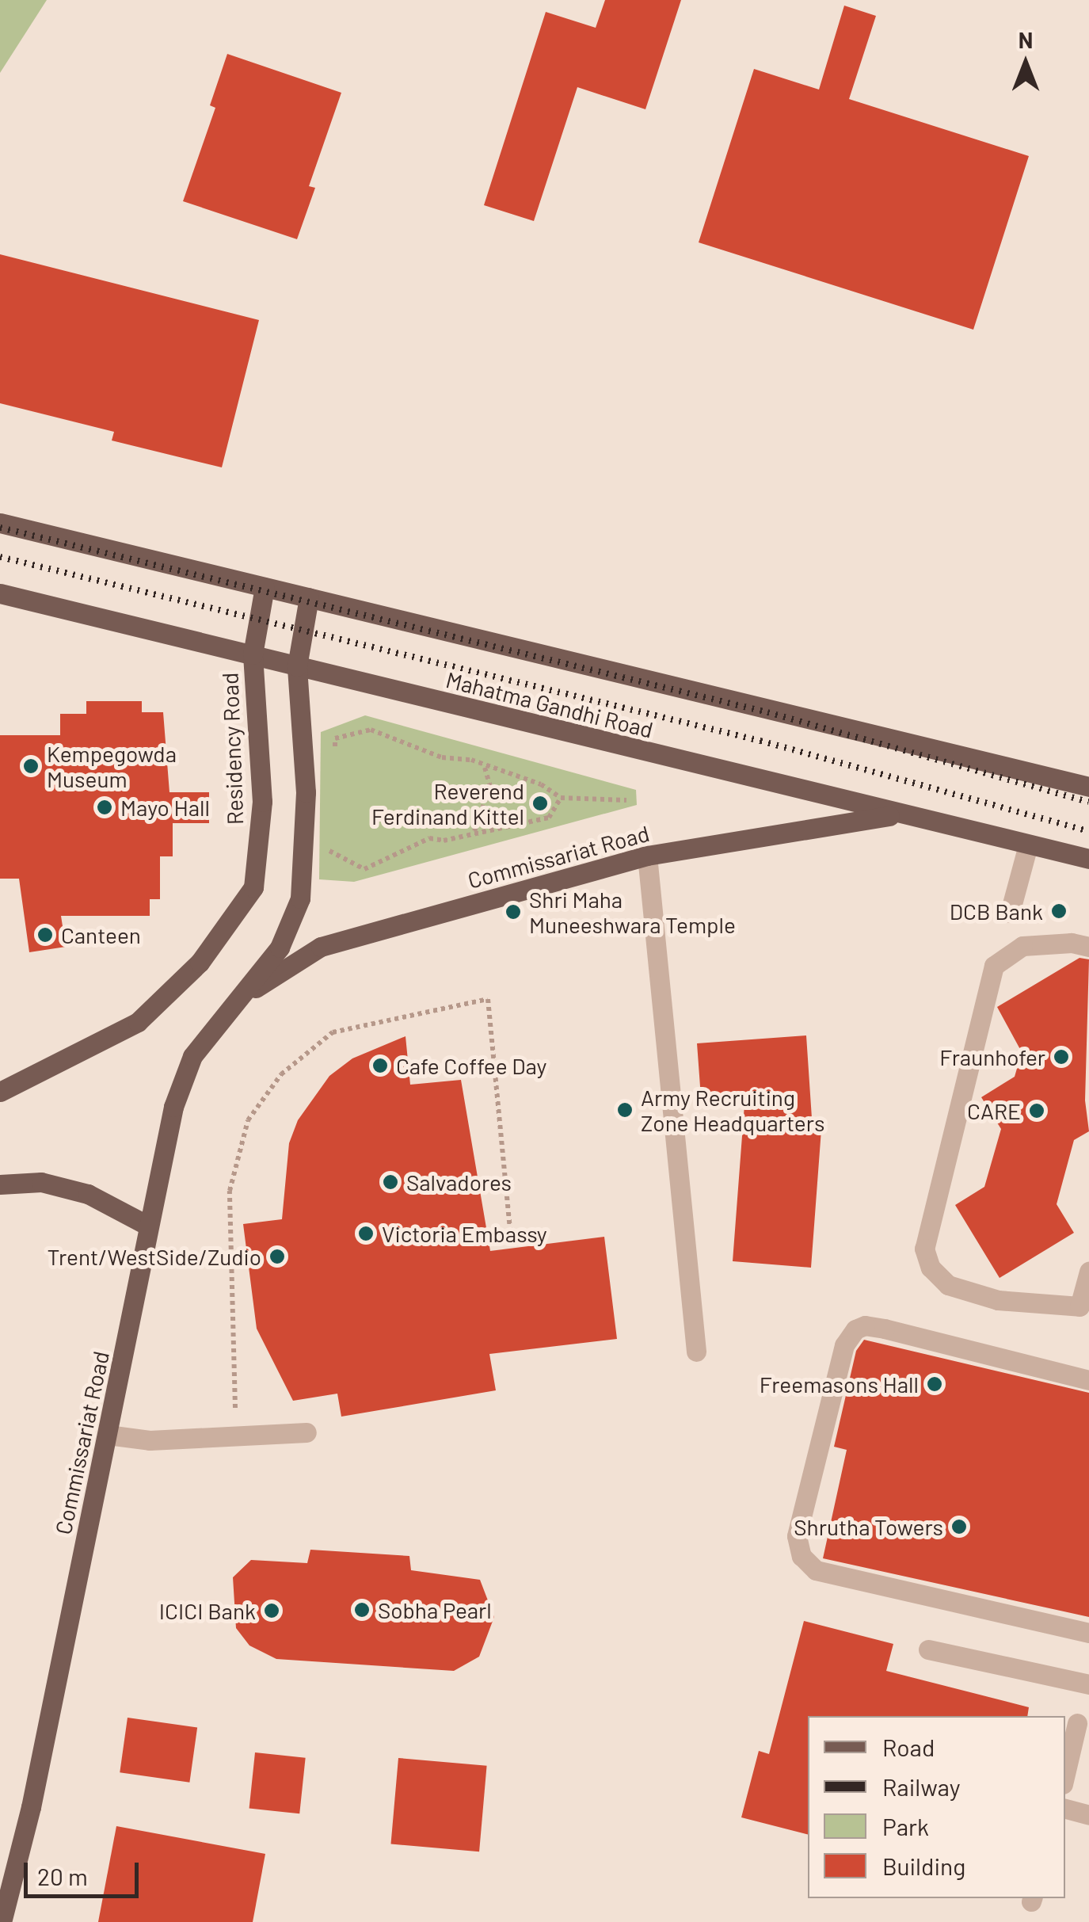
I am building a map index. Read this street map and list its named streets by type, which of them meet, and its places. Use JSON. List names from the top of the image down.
{
  "streets": {
    "main road": ["Mahatma Gandhi Road", "Residency Road", "Commissariat Road"]
  },
  "crossings": [
    ["Mahatma Gandhi Road", "Residency Road"],
    ["Mahatma Gandhi Road", "Commissariat Road"]
  ],
  "places": [
    "Kempegowda Museum",
    "Reverend Ferdinand Kittel",
    "Mayo Hall",
    "DCB Bank",
    "Shri Maha Muneeshwara Temple",
    "Canteen",
    "Fraunhofer",
    "Cafe Coffee Day",
    "Army Recruiting Zone Headquarters",
    "CARE",
    "Salvadores",
    "Victoria Embassy",
    "Trent/WestSide/Zudio",
    "Freemasons Hall",
    "Shrutha Towers",
    "Sobha Pearl",
    "ICICI Bank"
  ],
  "legend": [
    "Road",
    "Railway",
    "Park",
    "Building"
  ],
  "scale_bar": "20 m",
  "north": "top"
}
